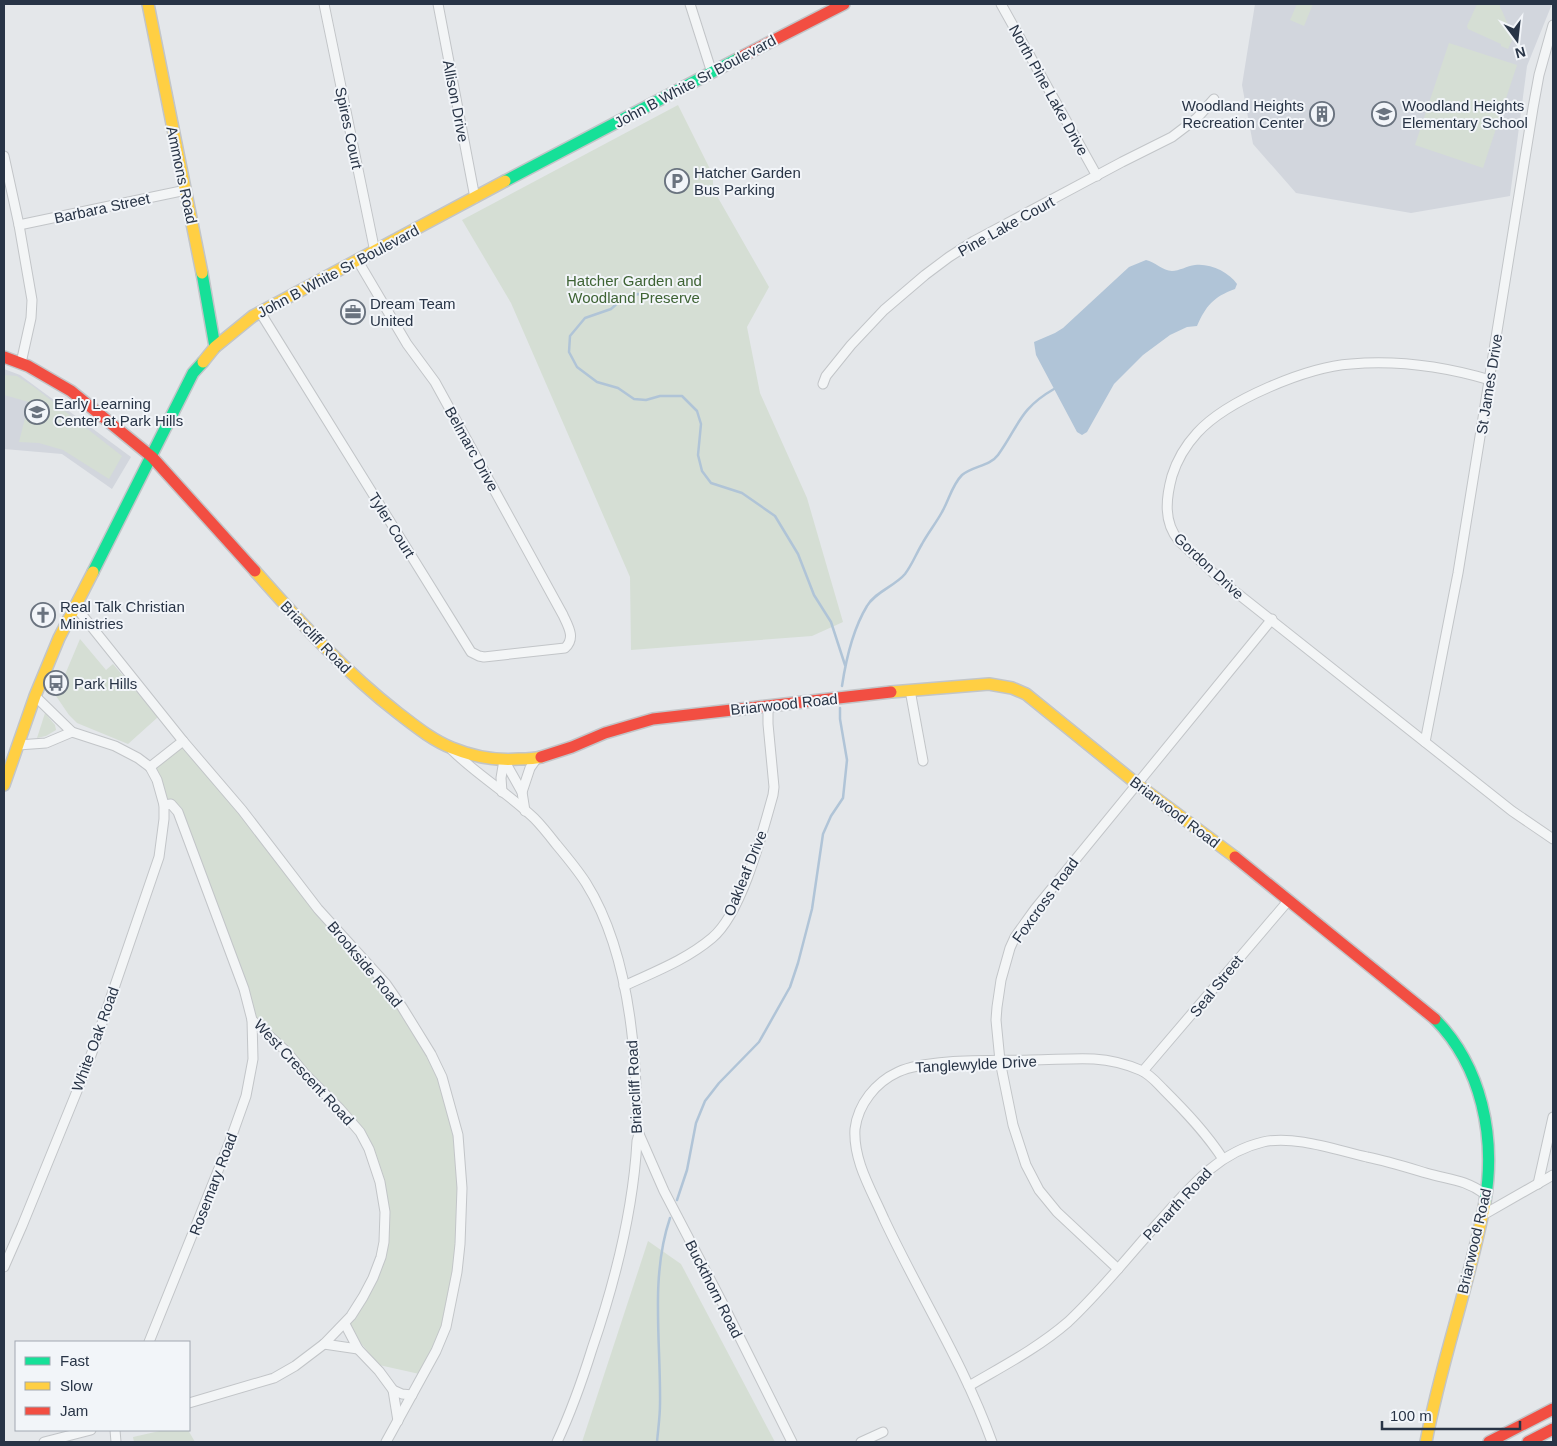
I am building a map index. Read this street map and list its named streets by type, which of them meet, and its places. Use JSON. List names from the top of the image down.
{
  "streets": {
    "street": [
      "John B White Sr Boulevard",
      "North Pine Lake Drive",
      "Allison Drive",
      "Spires Court",
      "Ammons Road",
      "Barbara Street",
      "Pine Lake Court",
      "St James Drive",
      "Belmarc Drive",
      "Tyler Court",
      "Gordon Drive",
      "Briarcliff Road",
      "Briarwood Road",
      "Oakleaf Drive",
      "Foxcross Road",
      "Brookside Road",
      "Seal Street",
      "White Oak Road",
      "Tanglewylde Drive",
      "West Crescent Road",
      "Rosemary Road",
      "Penarth Road",
      "Buckthorn Road"
    ]
  },
  "crossings": [
    ["John B White Sr Boulevard", "Allison Drive"],
    ["John B White Sr Boulevard", "Spires Court"],
    ["John B White Sr Boulevard", "Ammons Road"],
    ["John B White Sr Boulevard", "Belmarc Drive"],
    ["John B White Sr Boulevard", "Tyler Court"],
    ["John B White Sr Boulevard", "Briarcliff Road"],
    ["John B White Sr Boulevard", "Brookside Road"],
    ["North Pine Lake Drive", "Pine Lake Court"],
    ["Ammons Road", "Barbara Street"],
    ["St James Drive", "Gordon Drive"],
    ["Belmarc Drive", "Tyler Court"],
    ["Gordon Drive", "Foxcross Road"],
    ["Briarcliff Road", "Briarwood Road"],
    ["Briarcliff Road", "Oakleaf Drive"],
    ["Briarcliff Road", "Buckthorn Road"],
    ["Briarwood Road", "Oakleaf Drive"],
    ["Briarwood Road", "Foxcross Road"],
    ["Briarwood Road", "Seal Street"],
    ["Briarwood Road", "Penarth Road"],
    ["Foxcross Road", "Tanglewylde Drive"],
    ["Foxcross Road", "Penarth Road"],
    ["Seal Street", "Tanglewylde Drive"],
    ["White Oak Road", "West Crescent Road"],
    ["Tanglewylde Drive", "Penarth Road"],
    ["West Crescent Road", "Rosemary Road"]
  ],
  "parks": ["Hatcher Garden and Woodland Preserve"],
  "places": {
    "building": ["Woodland Heights Recreation Center"],
    "school or university": ["Woodland Heights Elementary School", "Early Learning Center at Park Hills"],
    "parking": ["Hatcher Garden Bus Parking"],
    "office": ["Dream Team United"],
    "church": ["Real Talk Christian Ministries"],
    "bus stop": ["Park Hills"]
  },
  "legend": ["Fast", "Slow", "Jam"],
  "scale_bar": "100 m",
  "north": "bottom"
}
